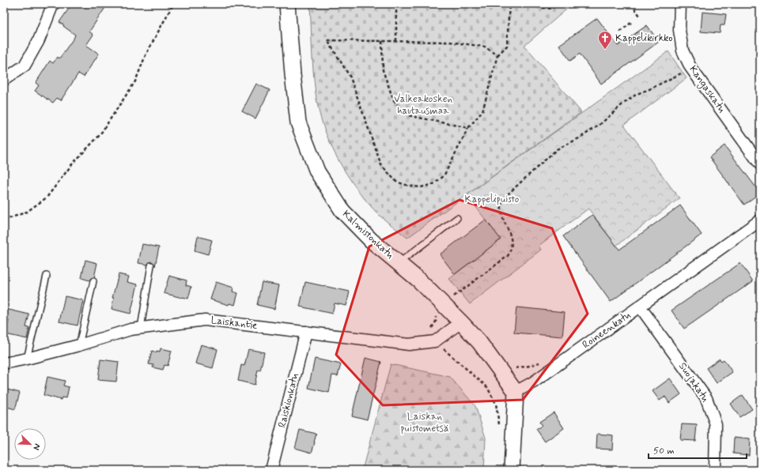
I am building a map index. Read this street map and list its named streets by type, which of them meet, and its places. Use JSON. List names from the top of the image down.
{
  "streets": {
    "street": [
      "Kangaskatu",
      "Kalmistonkatu",
      "Laiskantie",
      "Roineenkatu",
      "Suojakatu",
      "Raiskionkatu"
    ]
  },
  "crossings": [
    ["Kalmistonkatu", "Laiskantie"],
    ["Kalmistonkatu", "Roineenkatu"],
    ["Laiskantie", "Raiskionkatu"],
    ["Roineenkatu", "Suojakatu"]
  ],
  "parks": ["Valkeakosken hautausmaa", "Kappelipuisto", "Laiskan puistometsä"],
  "places": {
    "church": ["Kappelikirkko"]
  },
  "scale_bar": "50 m",
  "north": "bottom right"
}
